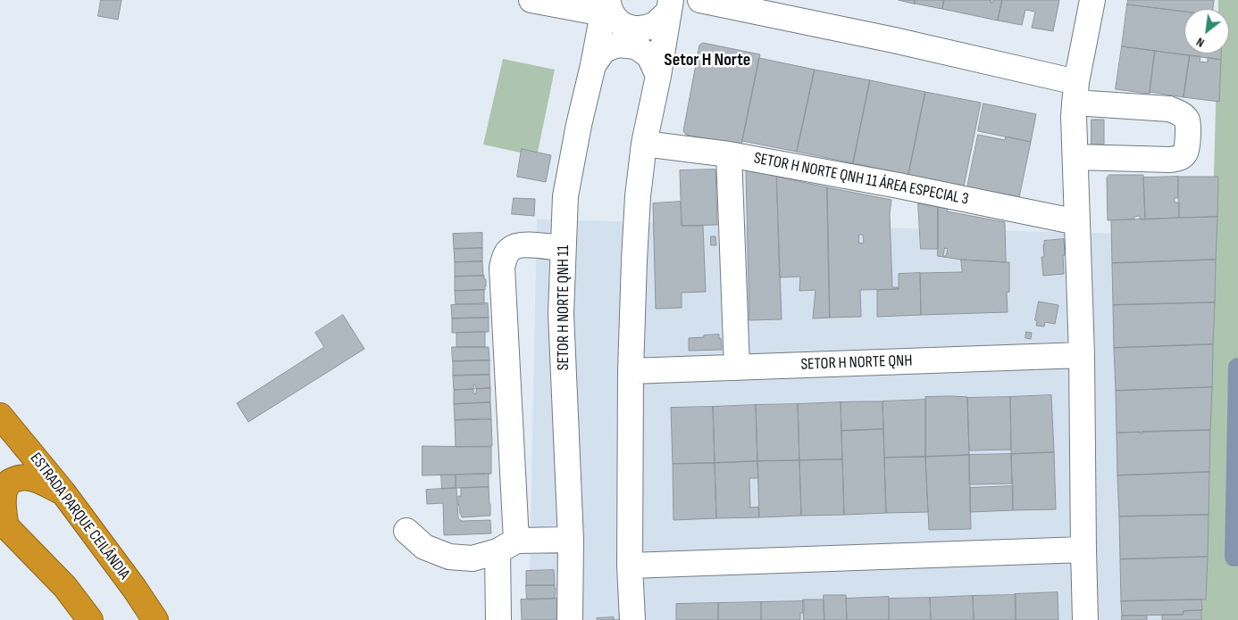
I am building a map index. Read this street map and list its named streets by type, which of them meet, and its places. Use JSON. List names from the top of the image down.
{
  "streets": {
    "highway": ["ESTRADA PARQUE CEILÂNDIA"],
    "street": ["SETOR H NORTE QNH 11 ÁREA ESPECIAL 3", "SETOR H NORTE QNH 11", "SETOR H NORTE QNH"]
  },
  "districts": ["Setor H Norte"],
  "north": "bottom left"
}
